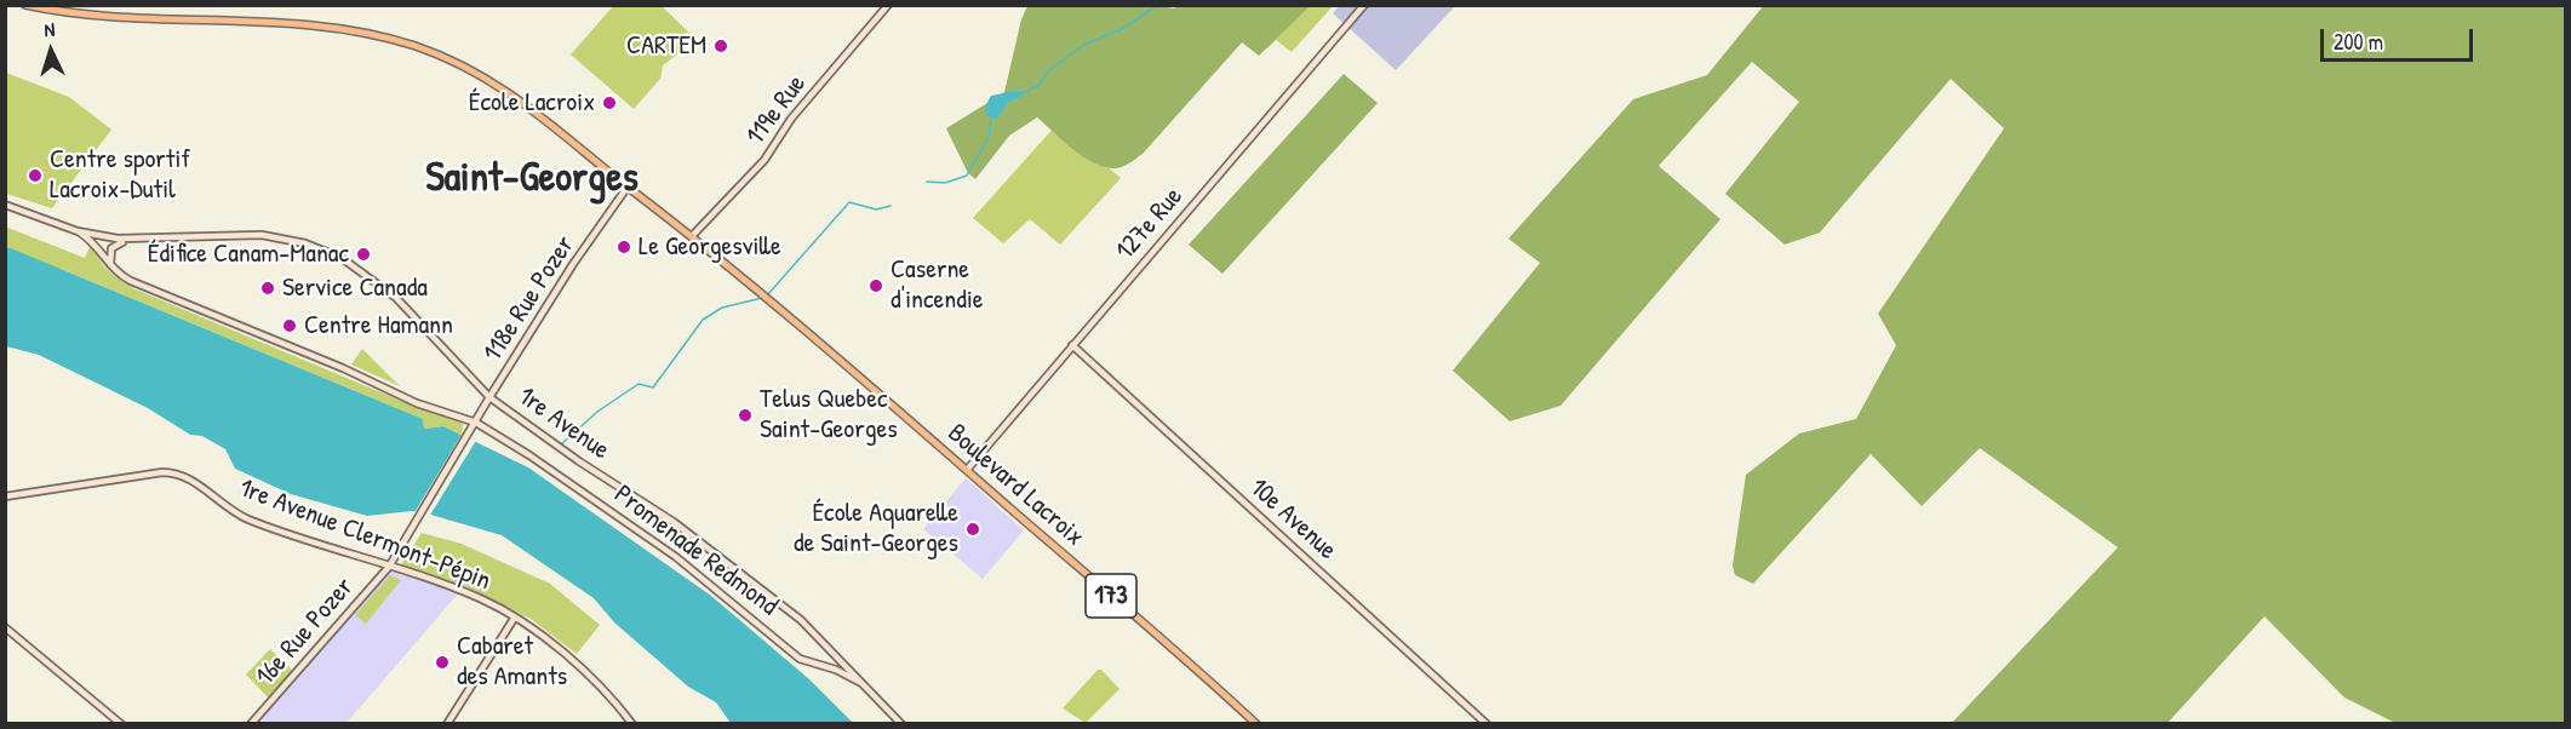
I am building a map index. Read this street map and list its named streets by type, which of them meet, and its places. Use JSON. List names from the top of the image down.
{
  "streets": {
    "main road": ["Boulevard Lacroix", "173"],
    "street": [
      "119e Rue",
      "127e Rue",
      "118e Rue Pozer",
      "1re Avenue",
      "10e Avenue",
      "1re Avenue Clermont-Pépin",
      "Promenade Redmond",
      "16e Rue Pozer"
    ]
  },
  "crossings": [
    ["119e Rue", "Boulevard Lacroix"],
    ["119e Rue", "173"],
    ["127e Rue", "Boulevard Lacroix"],
    ["127e Rue", "10e Avenue"],
    ["118e Rue Pozer", "1re Avenue"],
    ["118e Rue Pozer", "Promenade Redmond"],
    ["118e Rue Pozer", "173"],
    ["118e Rue Pozer", "16e Rue Pozer"],
    ["1re Avenue", "Promenade Redmond"],
    ["Boulevard Lacroix", "173"],
    ["1re Avenue Clermont-Pépin", "16e Rue Pozer"]
  ],
  "districts": ["Saint-Georges"],
  "places": [
    "CARTEM",
    "École Lacroix",
    "Centre sportif Lacroix-Dutil",
    "Le Georgesville",
    "Édifice Canam-Manac",
    "Caserne d'incendie",
    "Service Canada",
    "Centre Hamann",
    "Telus Quebec Saint-Georges",
    "École Aquarelle de Saint-Georges",
    "Cabaret des Amants"
  ],
  "scale_bar": "200 m",
  "north": "top"
}
